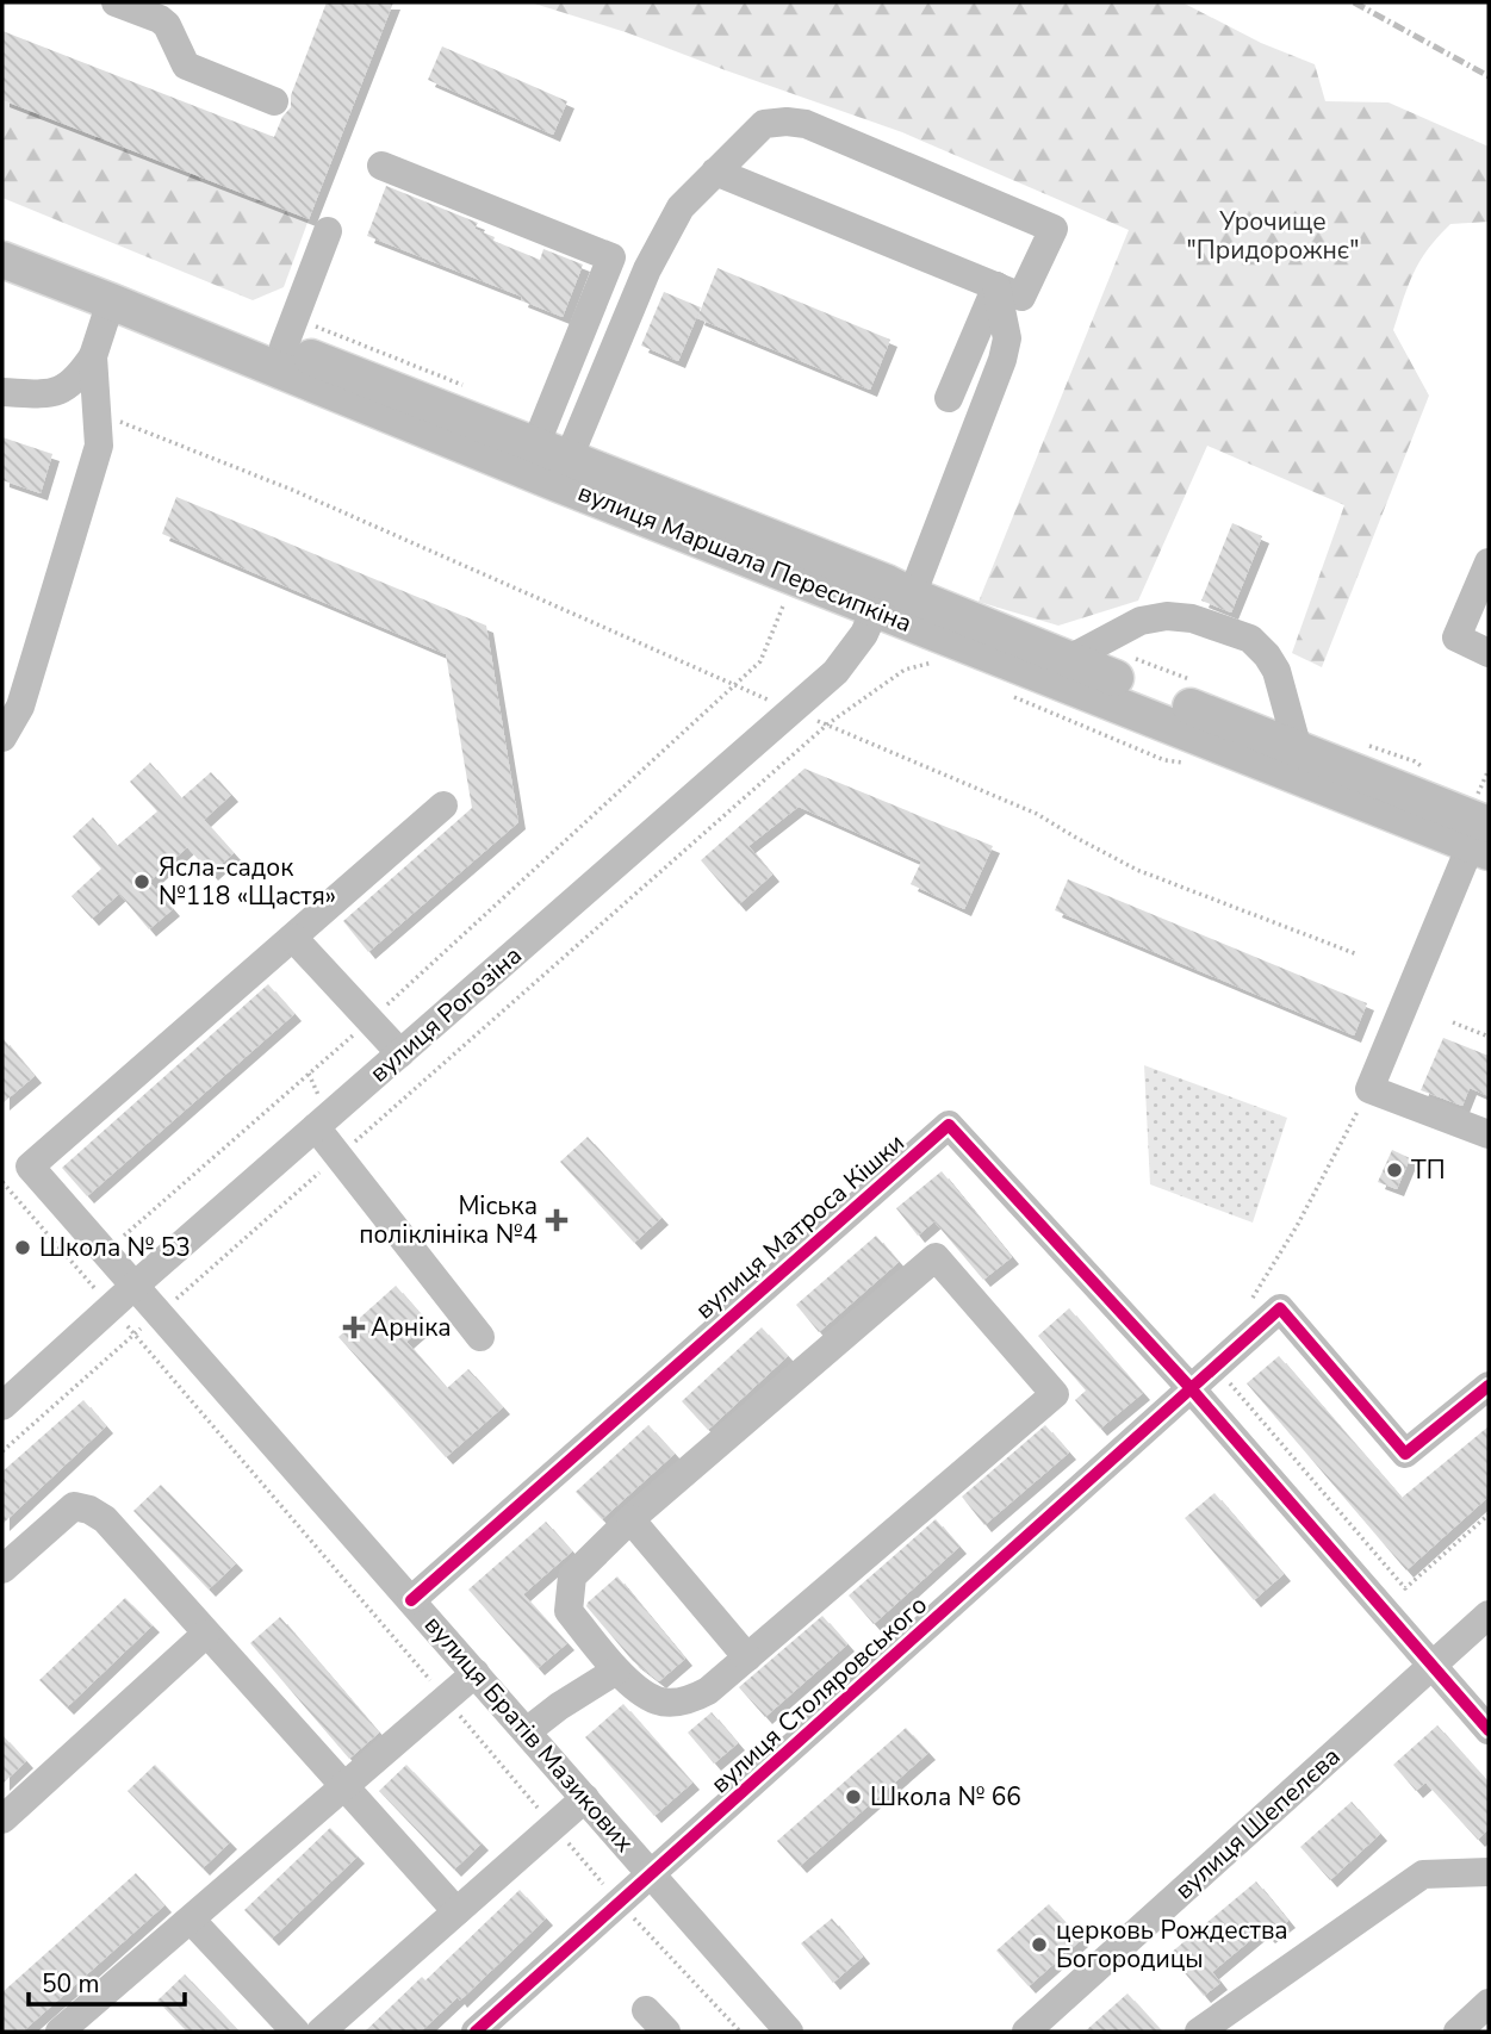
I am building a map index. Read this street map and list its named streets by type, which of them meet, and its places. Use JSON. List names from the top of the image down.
{
  "streets": {
    "main road": ["вулиця Маршала Пересипкіна"],
    "street": [
      "вулиця Рогозіна",
      "вулиця Матроса Кішки",
      "вулиця Столяровського",
      "вулиця Братів Мазикових",
      "вулиця Шепелєва"
    ]
  },
  "crossings": [
    ["вулиця Маршала Пересипкіна", "вулиця Рогозіна"],
    ["вулиця Рогозіна", "вулиця Братів Мазикових"],
    ["вулиця Матроса Кішки", "вулиця Столяровського"],
    ["вулиця Матроса Кішки", "вулиця Братів Мазикових"],
    ["вулиця Столяровського", "вулиця Братів Мазикових"]
  ],
  "parks": ["Урочище \"Придорожнє\""],
  "places": {
    "other": [
      "Ясла-садок №118 «Щастя»",
      "ТП",
      "Школа № 53",
      "Школа № 66",
      "церковь Рождества Богородицы"
    ],
    "health": ["Міська поліклініка №4", "Арніка"]
  },
  "scale_bar": "50 m"
}
